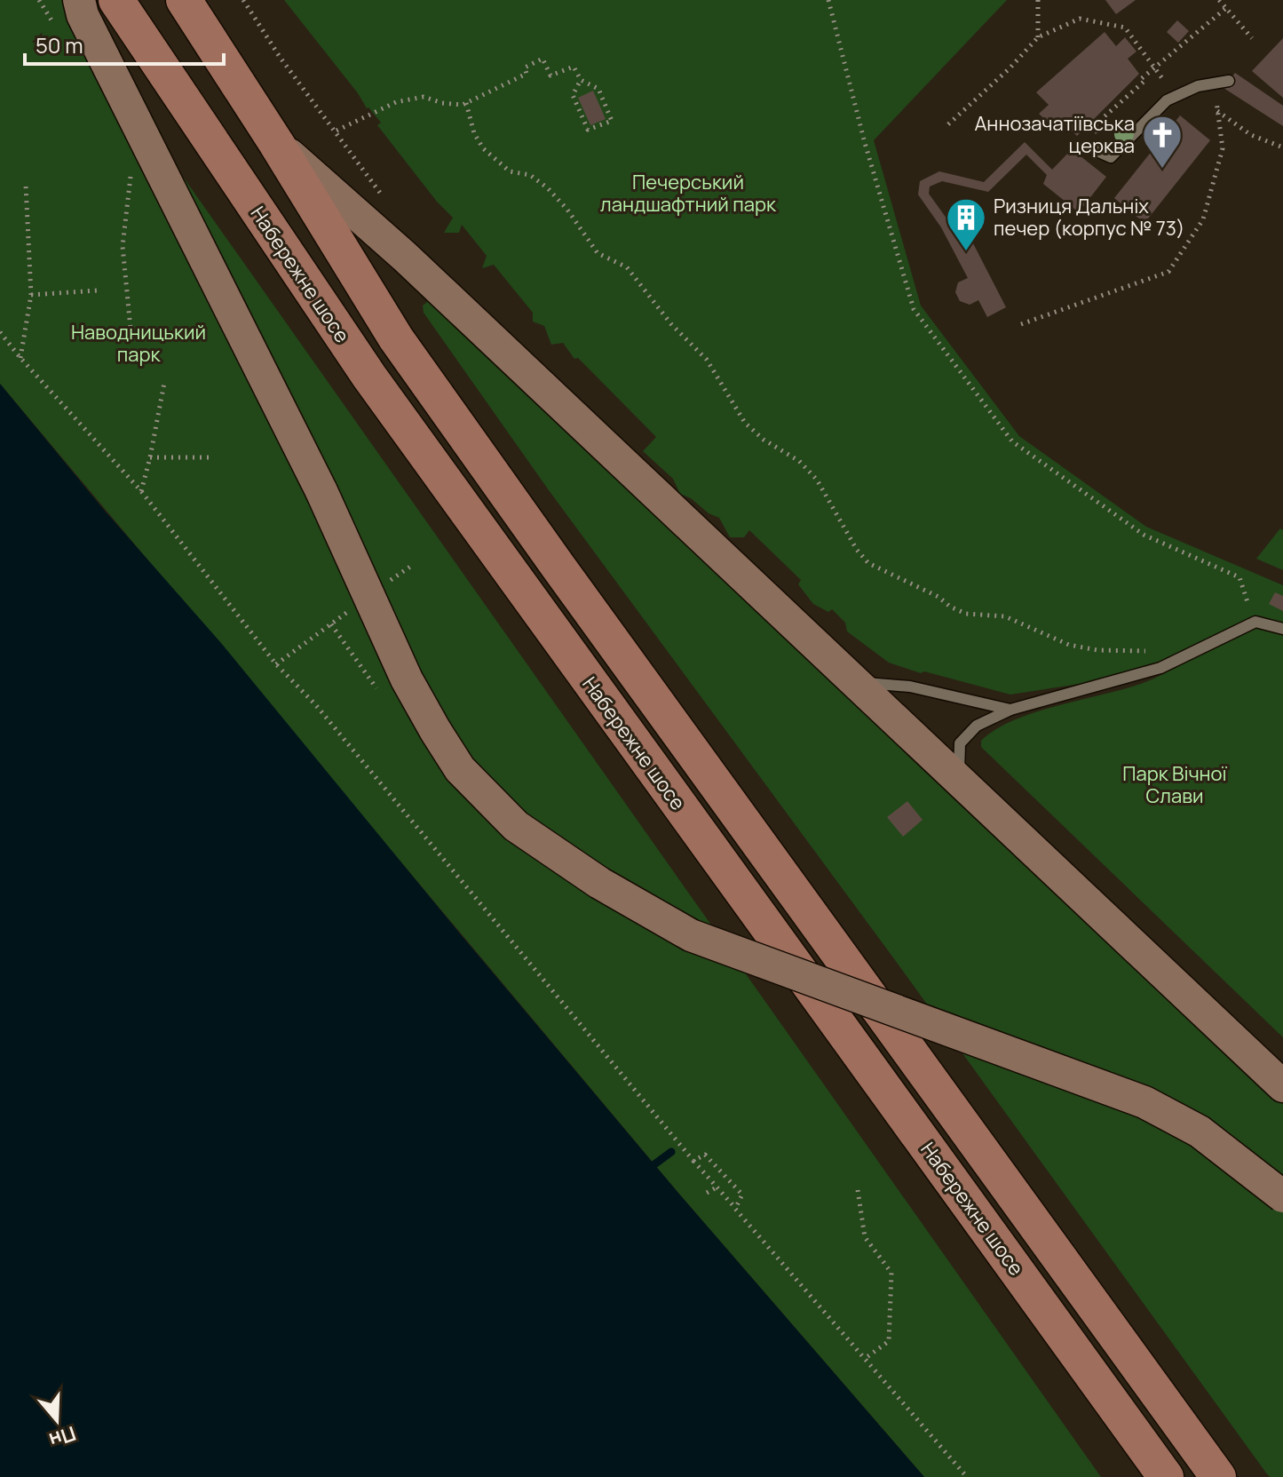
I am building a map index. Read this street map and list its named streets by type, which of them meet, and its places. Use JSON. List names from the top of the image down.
{
  "streets": {
    "main road": ["Набережне шосе"]
  },
  "parks": ["Печерський ландшафтний парк", "Наводницький парк", "Парк Вічної Слави"],
  "places": {
    "church": ["Аннозачатіївська церква"],
    "building": ["Ризниця Дальніх печер (корпус № 73)"]
  },
  "scale_bar": "50 m",
  "north": "bottom"
}
